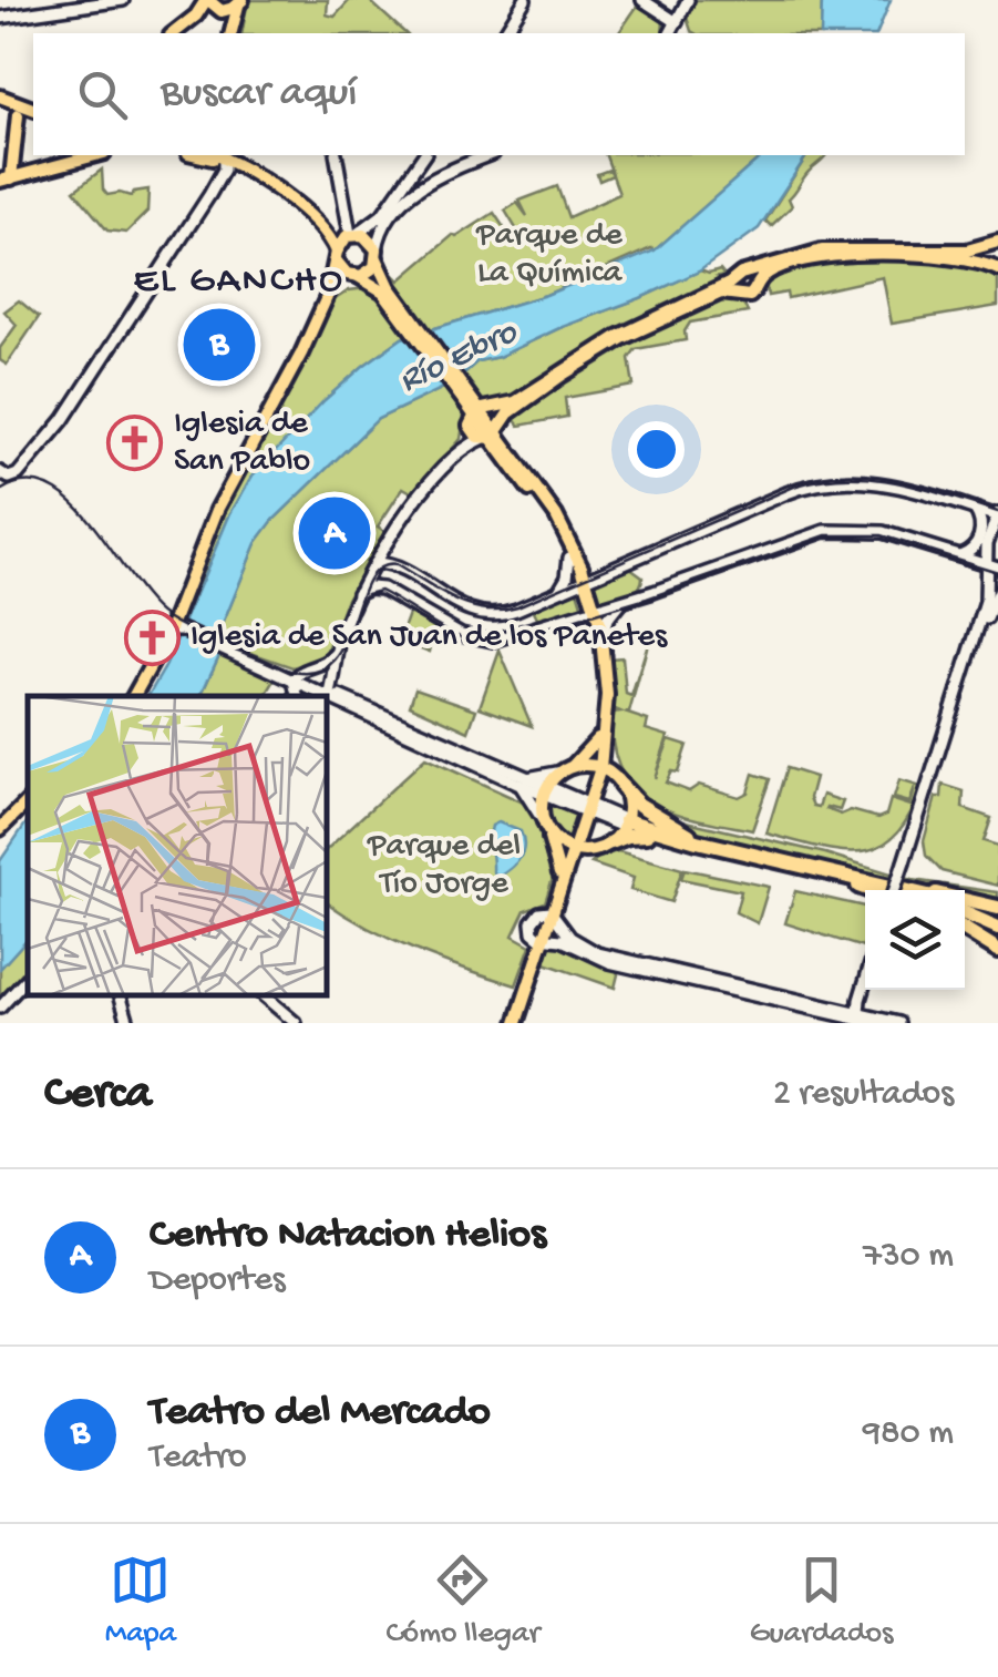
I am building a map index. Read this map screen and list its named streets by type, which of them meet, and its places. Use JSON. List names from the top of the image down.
{
  "districts": ["EL GANCHO"],
  "water": ["Río Ebro"],
  "parks": ["Parque de La Química", "Parque del Tío Jorge"],
  "places": {
    "church": ["Iglesia de San Pablo", "Iglesia de San Juan de los Panetes"]
  },
  "page": {
    "search": "Buscar aquí",
    "pins": ["B", "A"],
    "heading": ["Cerca", "2 resultados"],
    "list": [
      {
        "mark": "A",
        "name": "Centro Natacion Helios",
        "note": "Deportes",
        "value": "730 m"
      },
      {
        "mark": "B",
        "name": "Teatro del Mercado",
        "note": "Teatro",
        "value": "980 m"
      }
    ],
    "nav": ["Mapa", "Cómo llegar", "Guardados"]
  }
}
